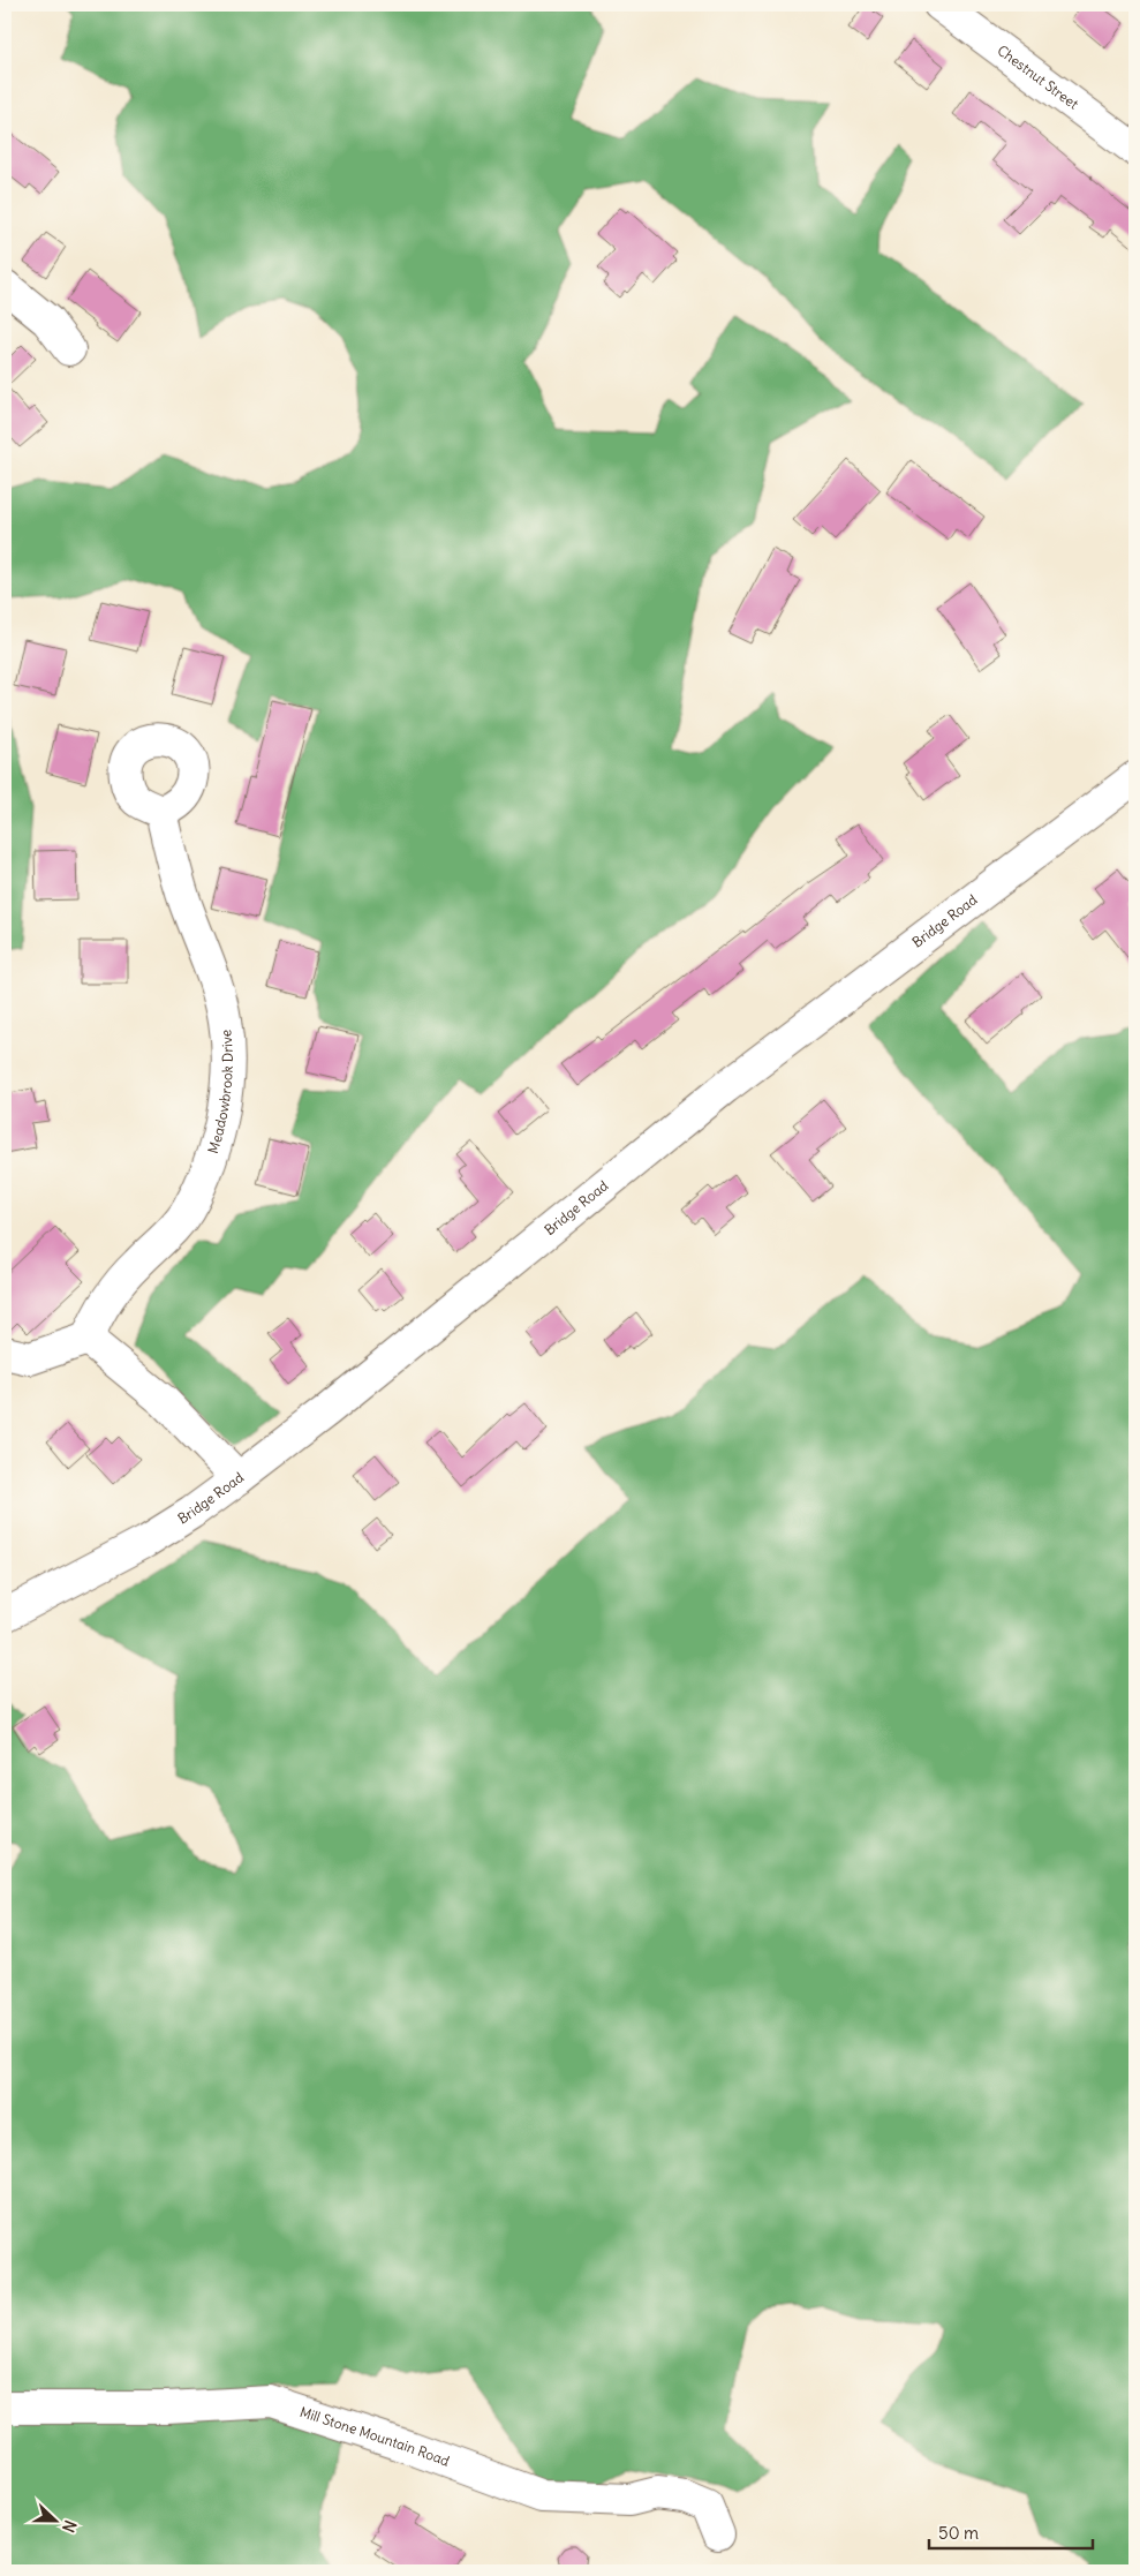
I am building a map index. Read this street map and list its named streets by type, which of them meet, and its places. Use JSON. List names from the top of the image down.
{
  "streets": {
    "main road": [
      "Chestnut Street",
      "Bridge Road",
      "Meadowbrook Drive",
      "Mill Stone Mountain Road"
    ]
  },
  "scale_bar": "50 m",
  "north": "right"
}
